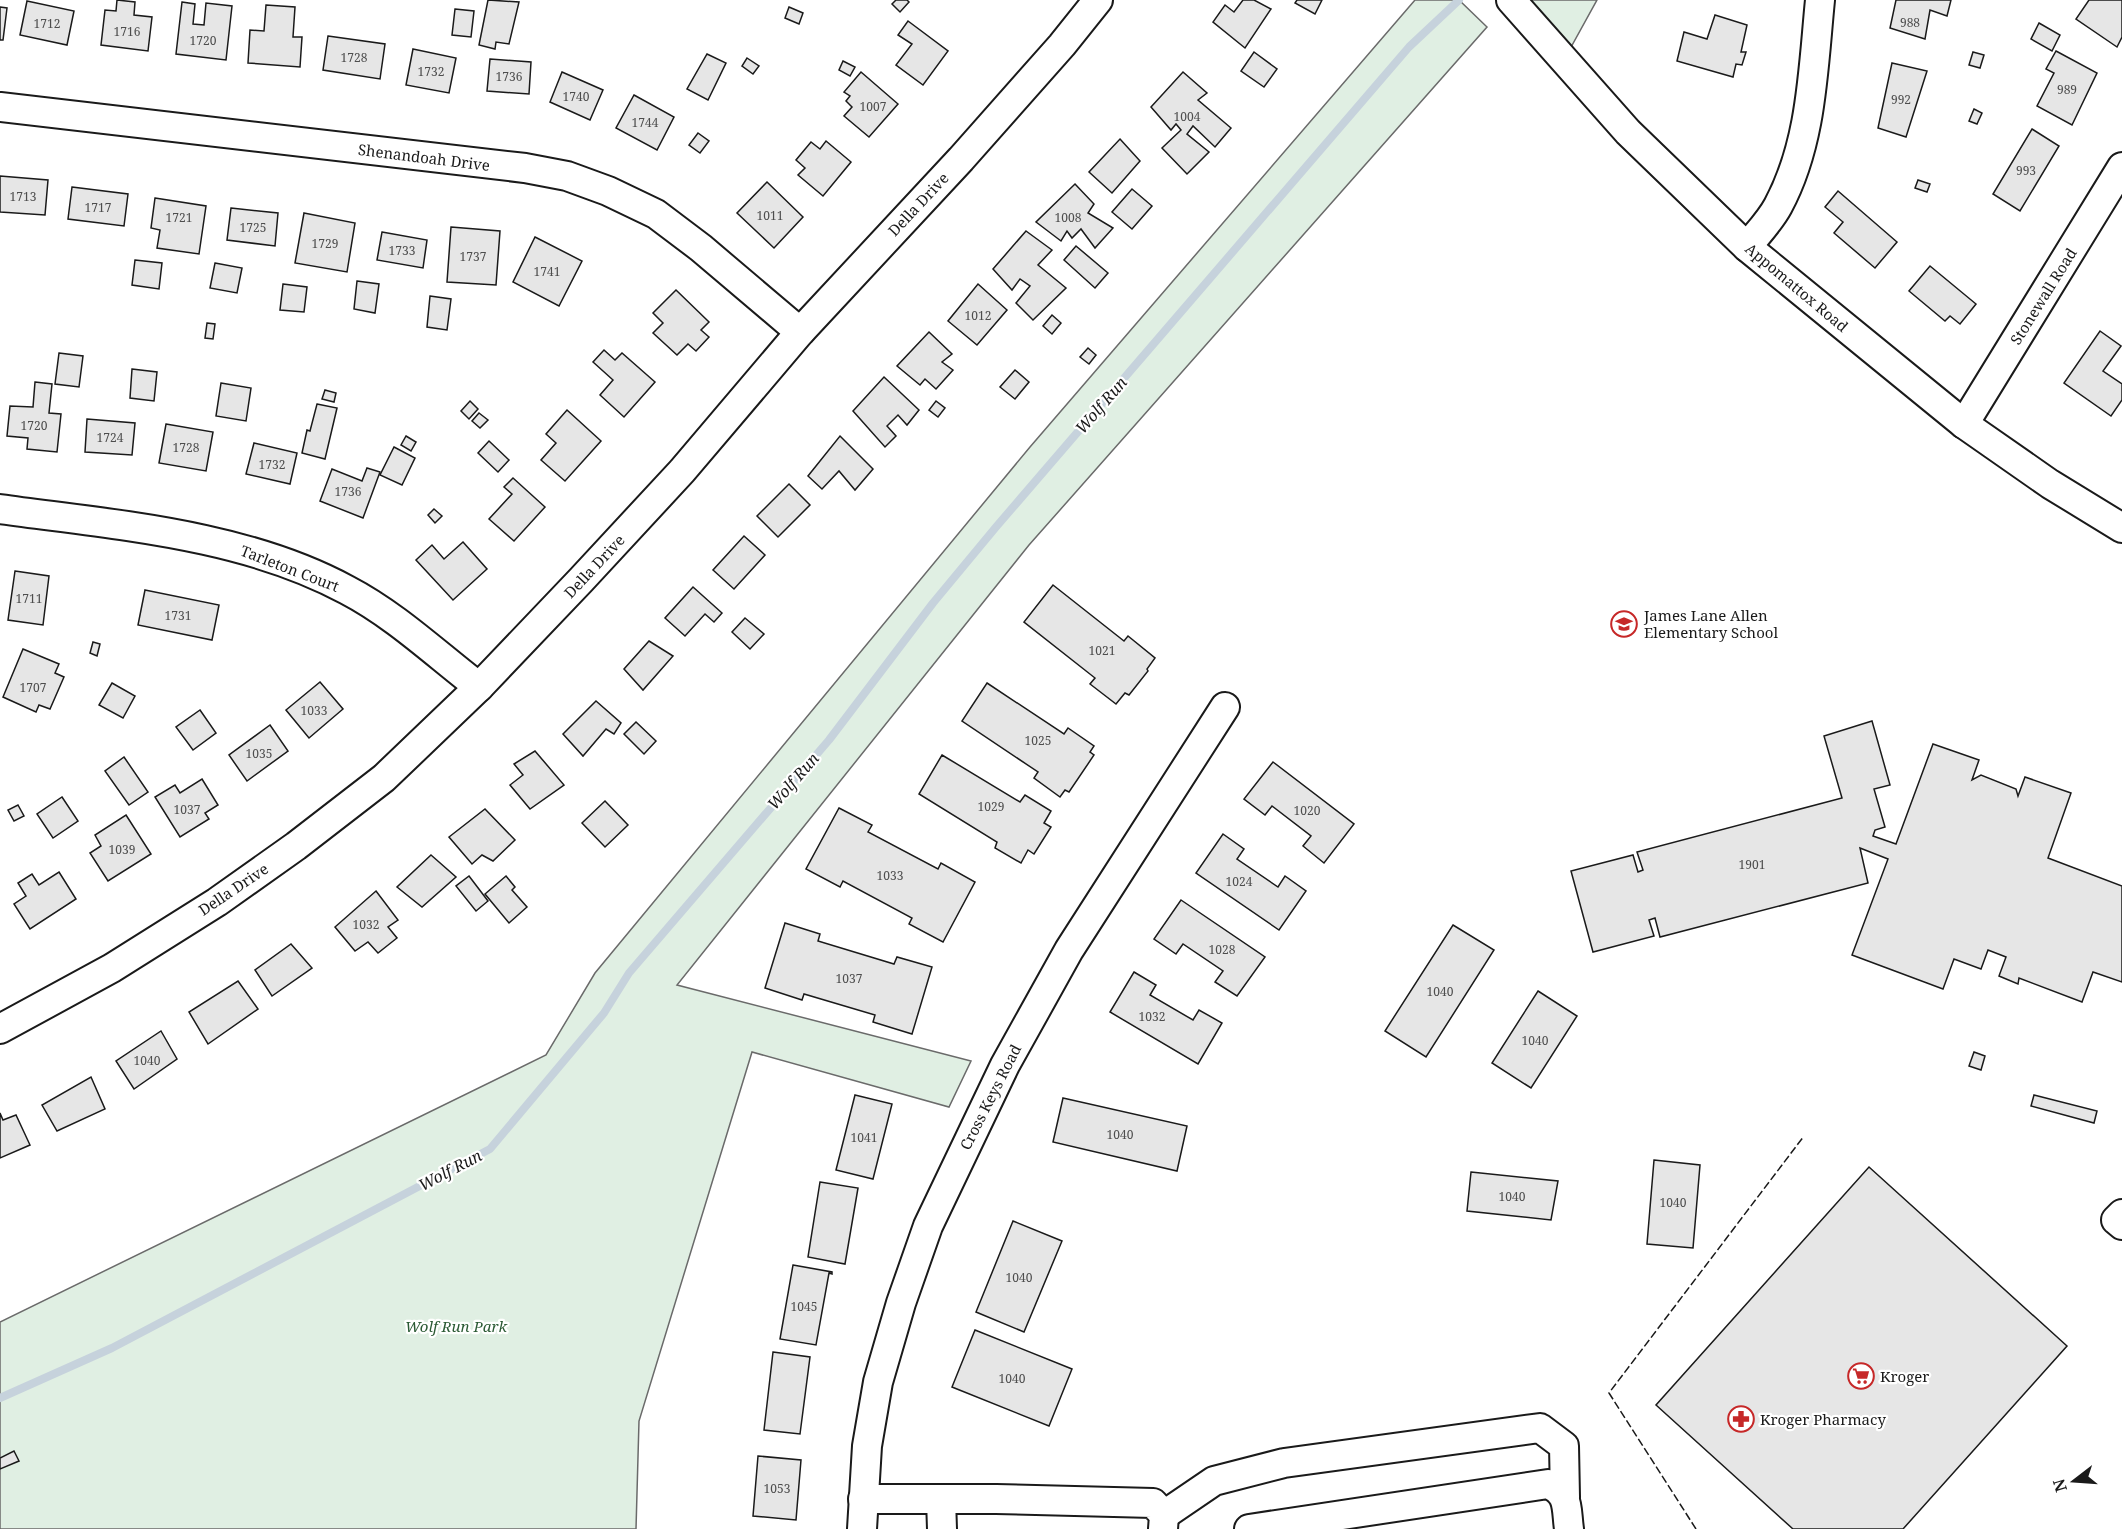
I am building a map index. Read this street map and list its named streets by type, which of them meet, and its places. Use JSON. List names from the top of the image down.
{
  "streets": {
    "street": [
      "Shenandoah Drive",
      "Della Drive",
      "Appomattox Road",
      "Stonewall Road",
      "Tarleton Court",
      "Cross Keys Road"
    ]
  },
  "crossings": [
    ["Shenandoah Drive", "Della Drive"],
    ["Della Drive", "Tarleton Court"],
    ["Appomattox Road", "Stonewall Road"]
  ],
  "water": ["Wolf Run"],
  "parks": ["Wolf Run Park"],
  "places": {
    "school or university": ["James Lane Allen Elementary School"],
    "supermarket": ["Kroger"],
    "pharmacy": ["Kroger Pharmacy"]
  },
  "house_numbers": [
    "988",
    "1712",
    "1716",
    "1720",
    "1728",
    "1732",
    "1736",
    "989",
    "1740",
    "992",
    "1007",
    "1004",
    "1744",
    "993",
    "1713",
    "1717",
    "1011",
    "1721",
    "1008",
    "1725",
    "1729",
    "1733",
    "1737",
    "1741",
    "1012",
    "1720",
    "1724",
    "1728",
    "1732",
    "1736",
    "1711",
    "1731",
    "1021",
    "1707",
    "1033",
    "1025",
    "1035",
    "1029",
    "1037",
    "1020",
    "1039",
    "1901",
    "1033",
    "1024",
    "1032",
    "1028",
    "1037",
    "1040",
    "1032",
    "1040",
    "1040",
    "1040",
    "1041",
    "1040",
    "1040",
    "1040",
    "1045",
    "1040",
    "1053"
  ],
  "north": "left"
}
